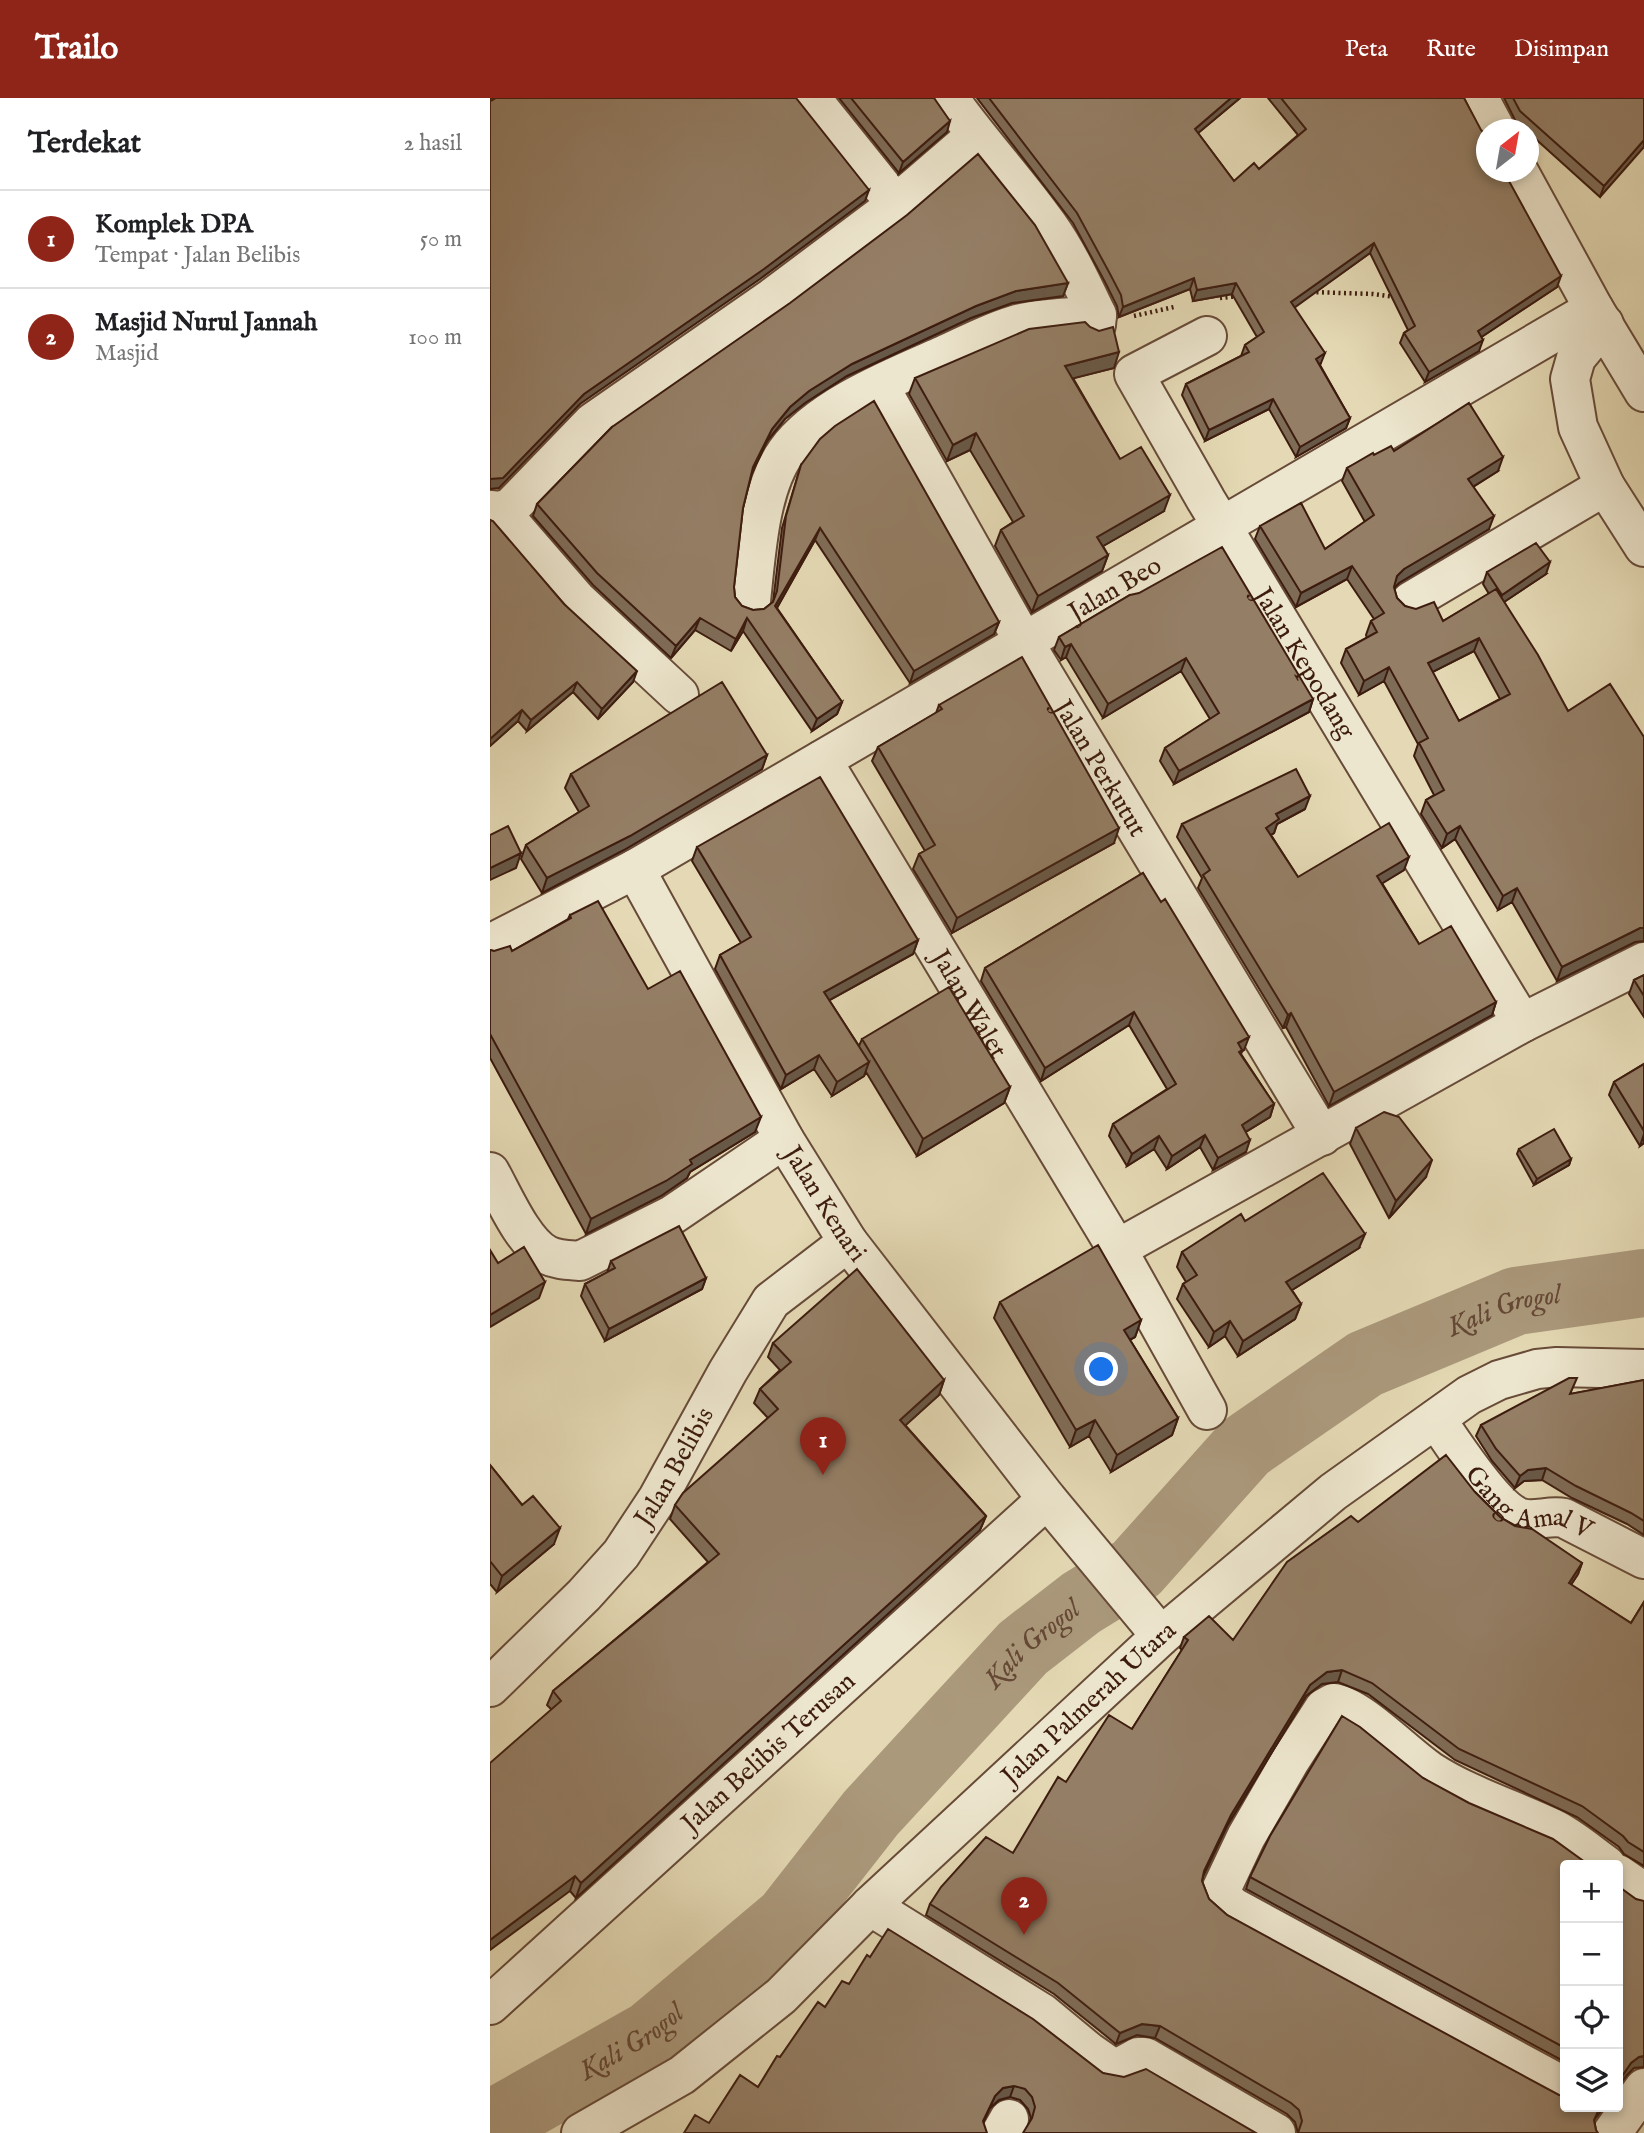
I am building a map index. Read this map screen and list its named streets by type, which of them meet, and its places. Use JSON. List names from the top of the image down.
{
  "streets": {
    "street": [
      "Jalan Beo",
      "Jalan Kepodang",
      "Jalan Perkutut",
      "Jalan Walet",
      "Jalan Kenari",
      "Jalan Belibis",
      "Gang Amal V",
      "Jalan Palmerah Utara",
      "Jalan Belibis Terusan"
    ]
  },
  "crossings": [
    ["Jalan Beo", "Jalan Kepodang"],
    ["Jalan Beo", "Jalan Perkutut"],
    ["Jalan Beo", "Jalan Walet"],
    ["Jalan Beo", "Jalan Kenari"],
    ["Jalan Kenari", "Jalan Belibis"],
    ["Jalan Kenari", "Jalan Palmerah Utara"],
    ["Jalan Kenari", "Jalan Belibis Terusan"],
    ["Gang Amal V", "Jalan Palmerah Utara"]
  ],
  "water": ["Kali Grogol"],
  "north": "top right",
  "page": {
    "header": "Trailo",
    "nav": ["Peta", "Rute", "Disimpan"],
    "heading": ["Terdekat", "2 hasil"],
    "list": [
      {
        "mark": "1",
        "name": "Komplek DPA",
        "note": "Tempat · Jalan Belibis",
        "value": "50 m"
      },
      {
        "mark": "2",
        "name": "Masjid Nurul Jannah",
        "note": "Masjid",
        "value": "100 m"
      }
    ],
    "pins": ["1", "2"],
    "map_buttons": ["+", "−"]
  }
}
